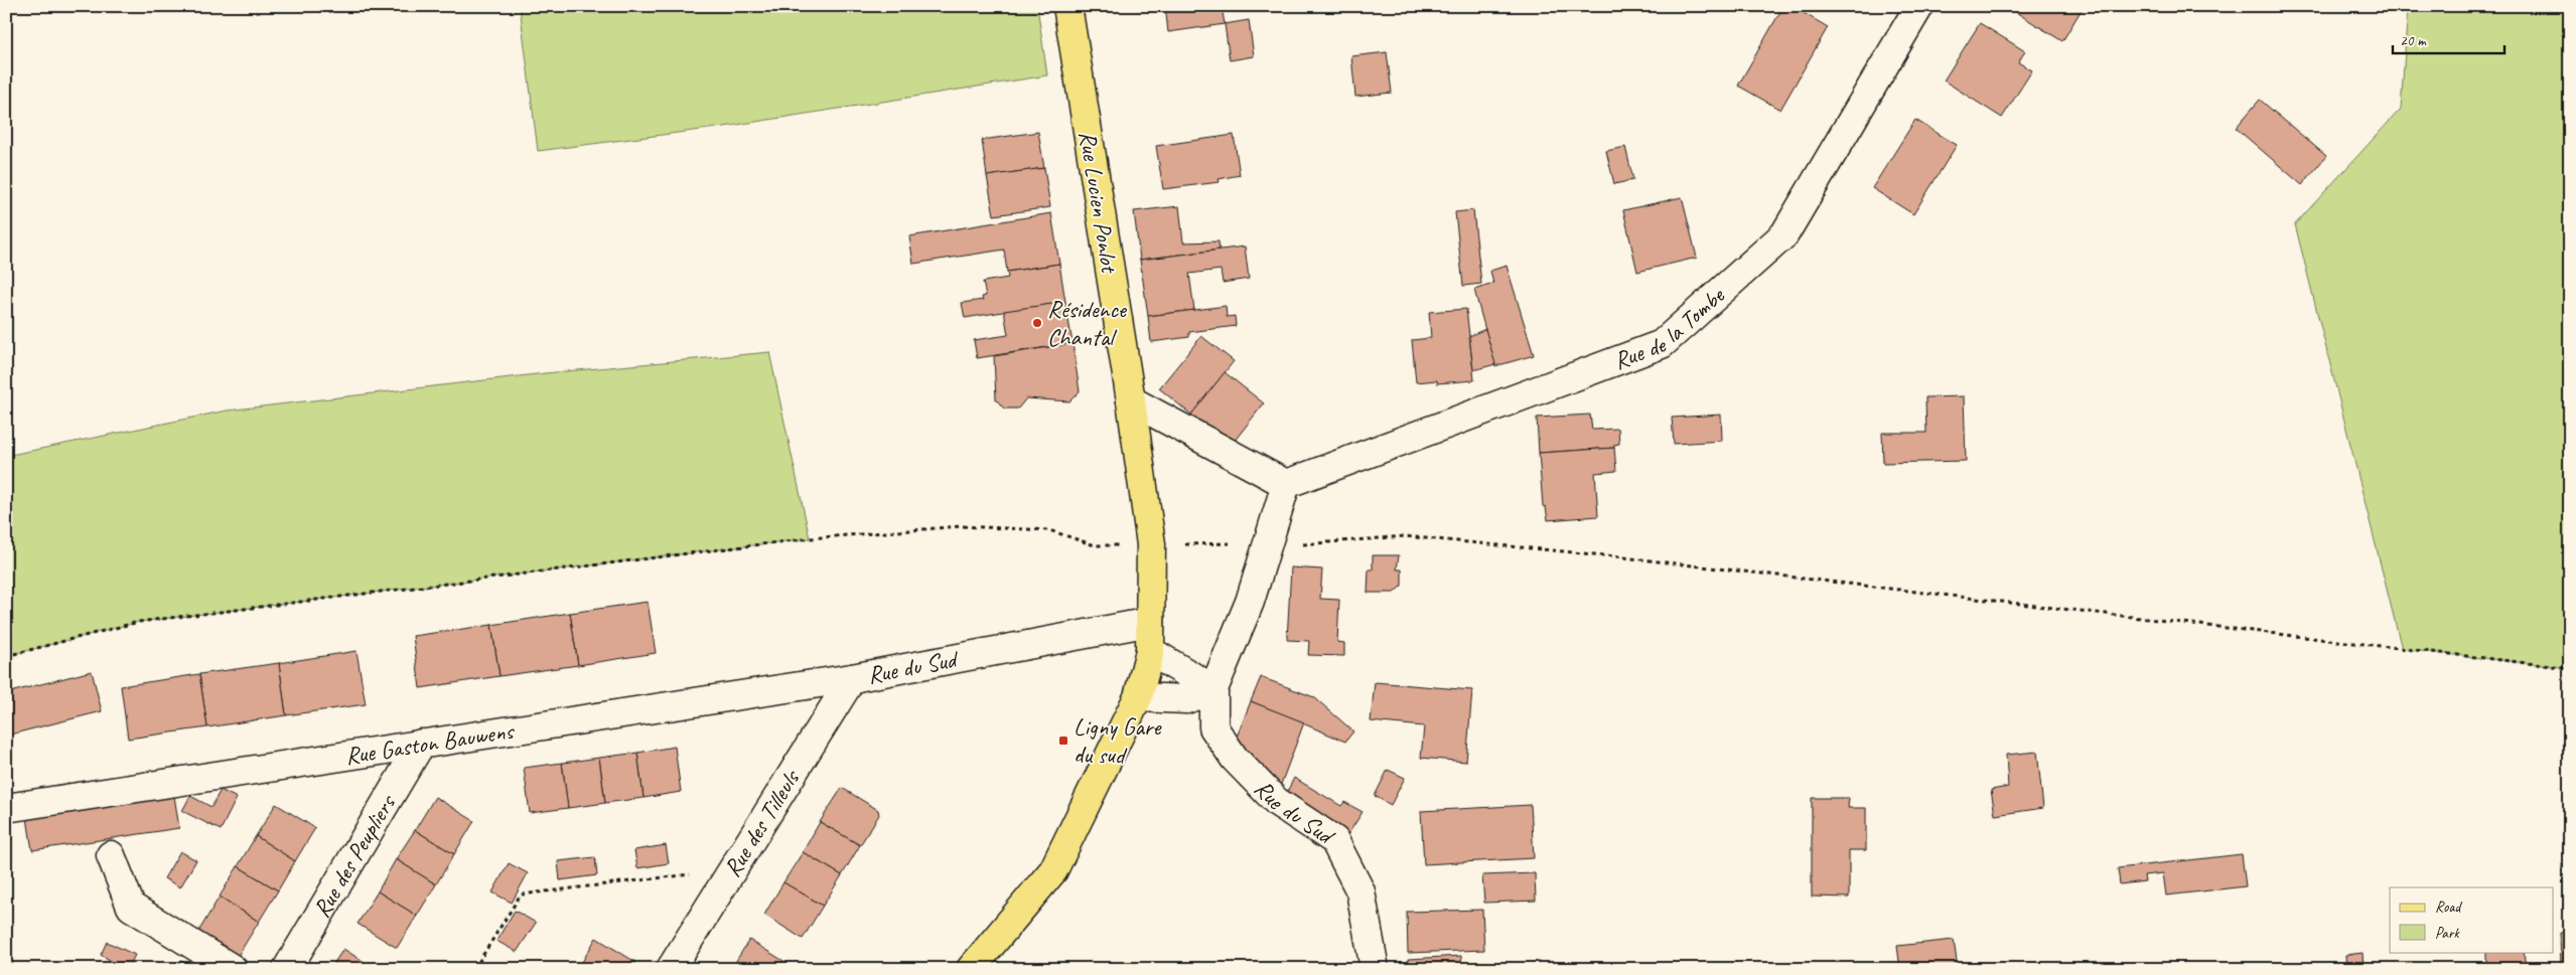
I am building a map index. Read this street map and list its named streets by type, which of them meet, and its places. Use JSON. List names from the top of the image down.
{
  "streets": {
    "main road": ["Rue Lucien Ponlot"],
    "street": [
      "Rue de la Tombe",
      "Rue du Sud",
      "Rue Gaston Bauwens",
      "Rue des Tilleuls",
      "Rue des Peupliers"
    ]
  },
  "crossings": [
    ["Rue de la Tombe", "Rue du Sud"],
    ["Rue du Sud", "Rue Gaston Bauwens"],
    ["Rue du Sud", "Rue des Tilleuls"],
    ["Rue Gaston Bauwens", "Rue des Tilleuls"],
    ["Rue Gaston Bauwens", "Rue des Peupliers"]
  ],
  "places": {
    "other": ["Résidence Chantal"],
    "transit": ["Ligny Gare du sud"]
  },
  "legend": ["Road", "Park"],
  "scale_bar": "20 m"
}
